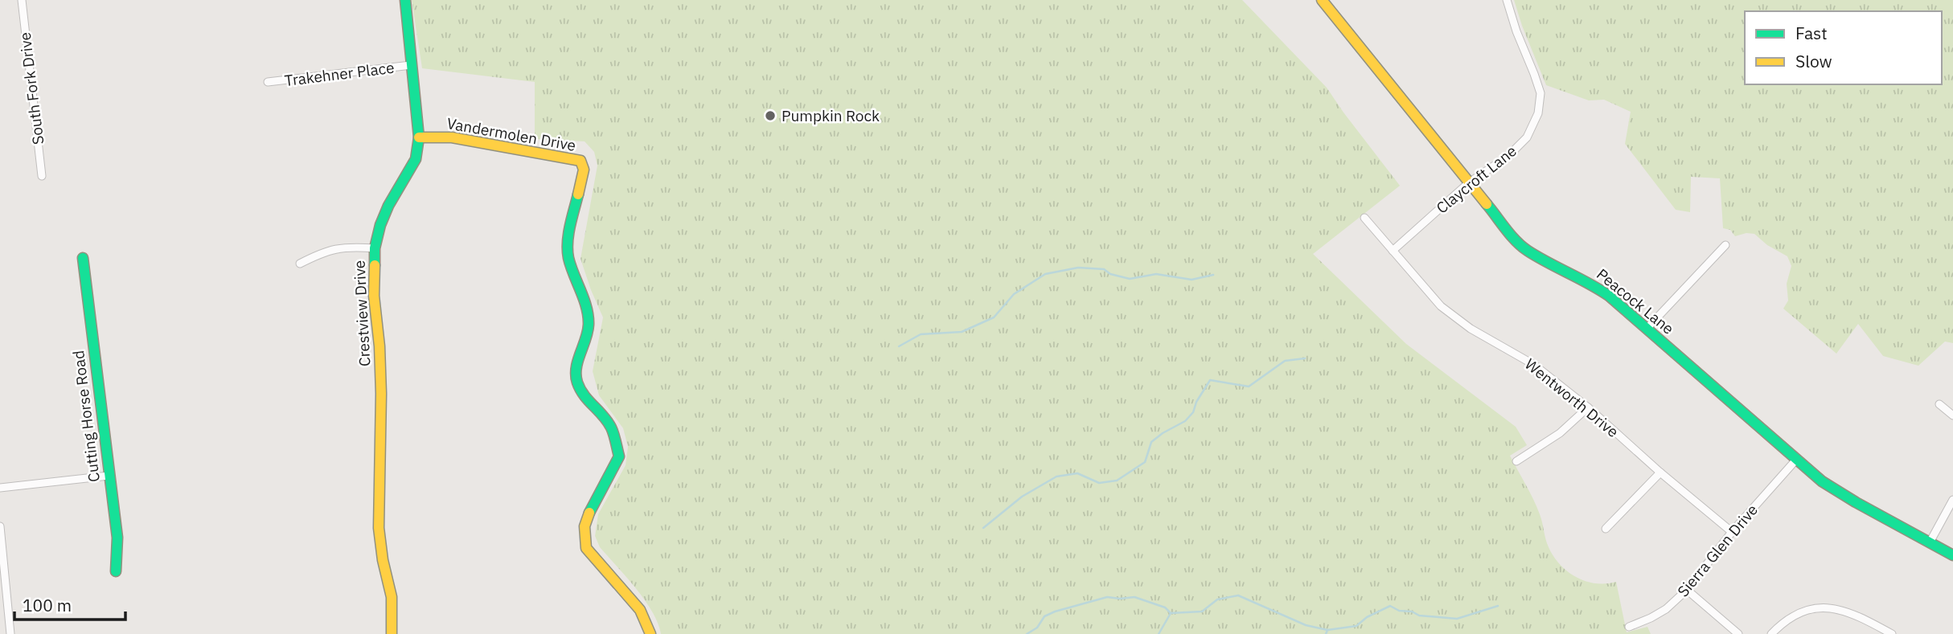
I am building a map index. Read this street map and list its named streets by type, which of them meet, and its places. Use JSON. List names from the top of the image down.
{
  "streets": {
    "street": [
      "Trakehner Place",
      "South Fork Drive",
      "Vandermolen Drive",
      "Claycroft Lane",
      "Peacock Lane",
      "Crestview Drive",
      "Wentworth Drive",
      "Cutting Horse Road",
      "Sierra Glen Drive"
    ]
  },
  "crossings": [
    ["Trakehner Place", "Crestview Drive"],
    ["Vandermolen Drive", "Crestview Drive"],
    ["Claycroft Lane", "Peacock Lane"],
    ["Claycroft Lane", "Wentworth Drive"],
    ["Peacock Lane", "Sierra Glen Drive"],
    ["Wentworth Drive", "Sierra Glen Drive"]
  ],
  "places": ["Pumpkin Rock"],
  "legend": ["Fast", "Slow"],
  "scale_bar": "100 m"
}
